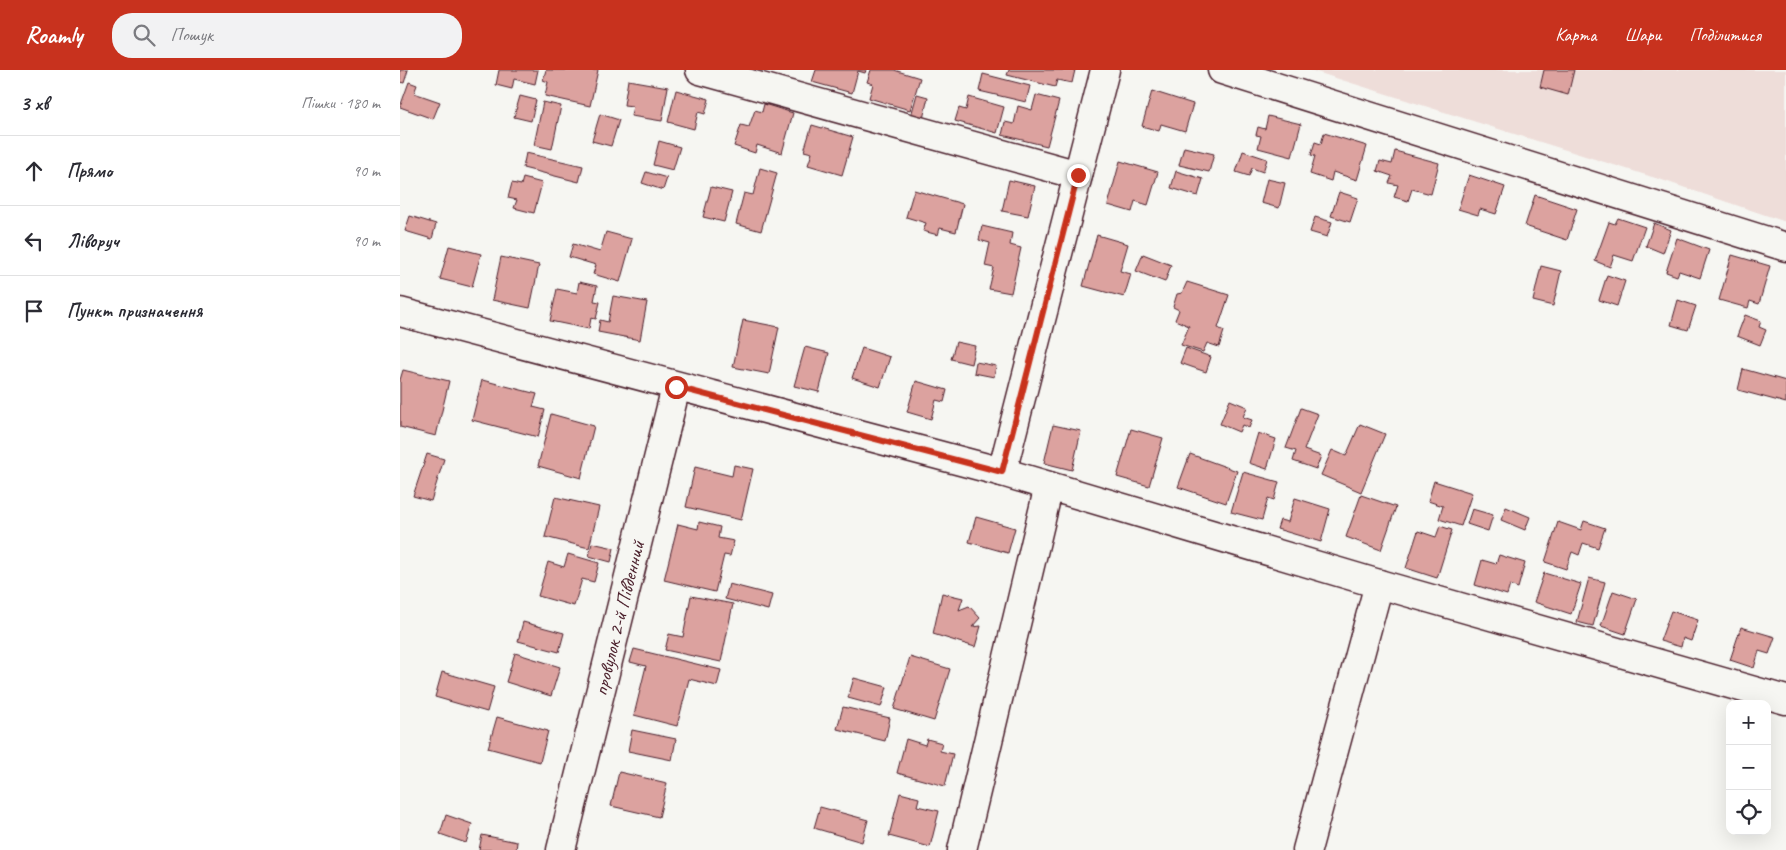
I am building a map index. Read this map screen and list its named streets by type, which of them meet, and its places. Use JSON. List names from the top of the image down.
{
  "streets": {
    "street": ["провулок 2-й Південний"]
  },
  "page": {
    "header": "Roamly",
    "search": "Пошук",
    "nav": ["Карта", "Шари", "Поділитися"],
    "heading": ["3 хв", "Пішки · 180 m"],
    "list": [
      ["Прямо", "90 m"],
      ["Ліворуч", "90 m"],
      "Пункт призначення"
    ],
    "map_buttons": ["+", "−"]
  }
}
